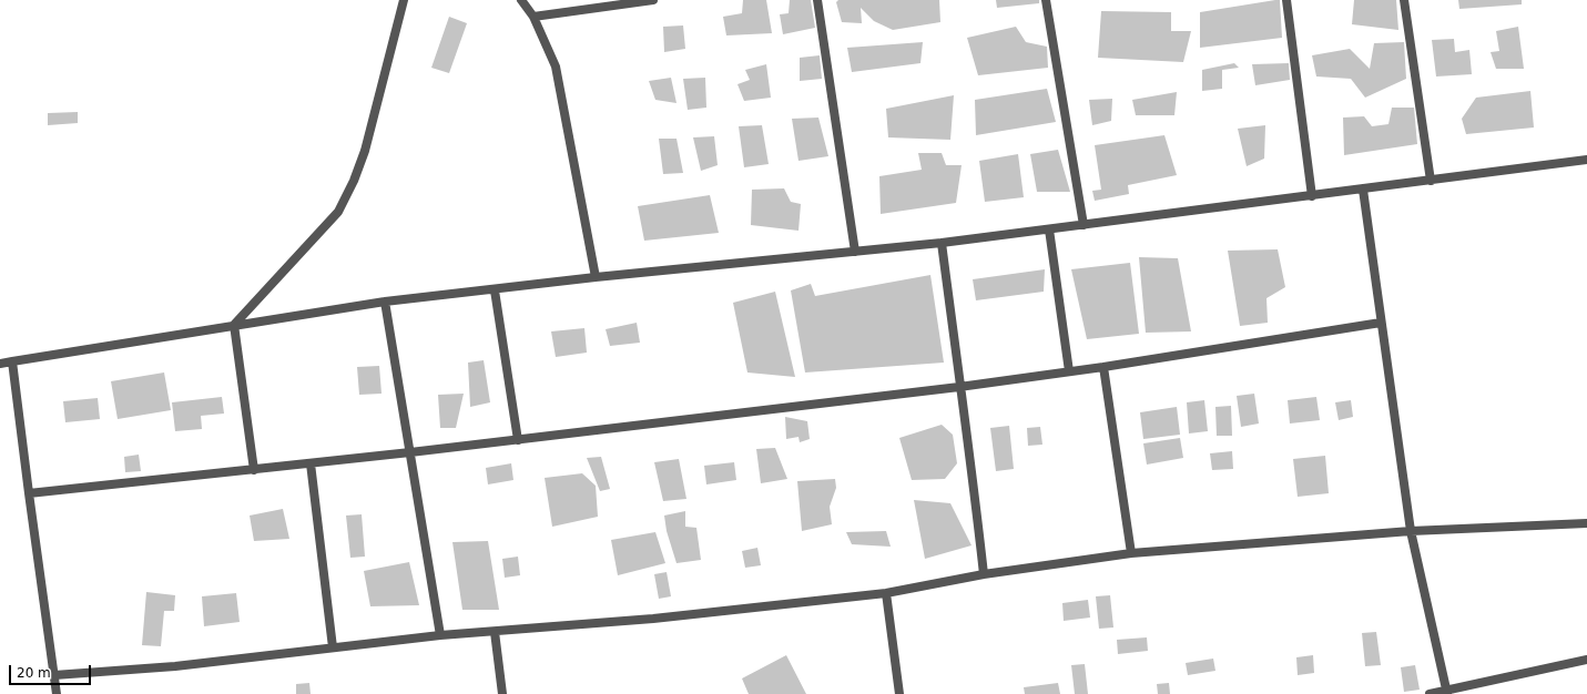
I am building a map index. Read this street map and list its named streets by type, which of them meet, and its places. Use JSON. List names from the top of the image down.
{
  "scale_bar": "20 m"
}
